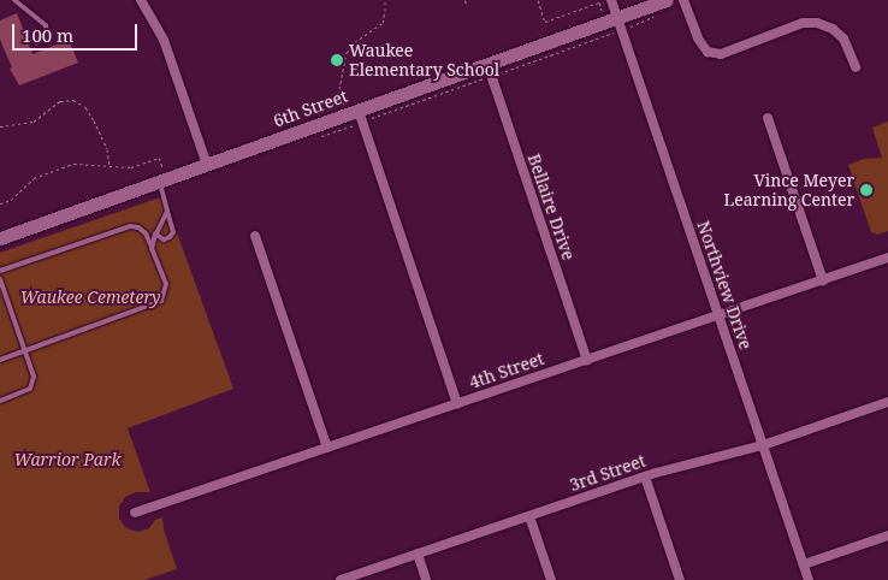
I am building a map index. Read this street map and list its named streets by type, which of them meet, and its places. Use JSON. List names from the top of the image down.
{
  "streets": {
    "main road": ["6th Street"],
    "street": [
      "Bellaire Drive",
      "Northview Drive",
      "4th Street",
      "3rd Street"
    ]
  },
  "crossings": [
    ["6th Street", "Bellaire Drive"],
    ["6th Street", "Northview Drive"],
    ["Bellaire Drive", "4th Street"],
    ["Northview Drive", "4th Street"],
    ["Northview Drive", "3rd Street"]
  ],
  "parks": ["Waukee Cemetery", "Warrior Park"],
  "places": ["Waukee Elementary School", "Vince Meyer Learning Center"],
  "scale_bar": "100 m"
}
